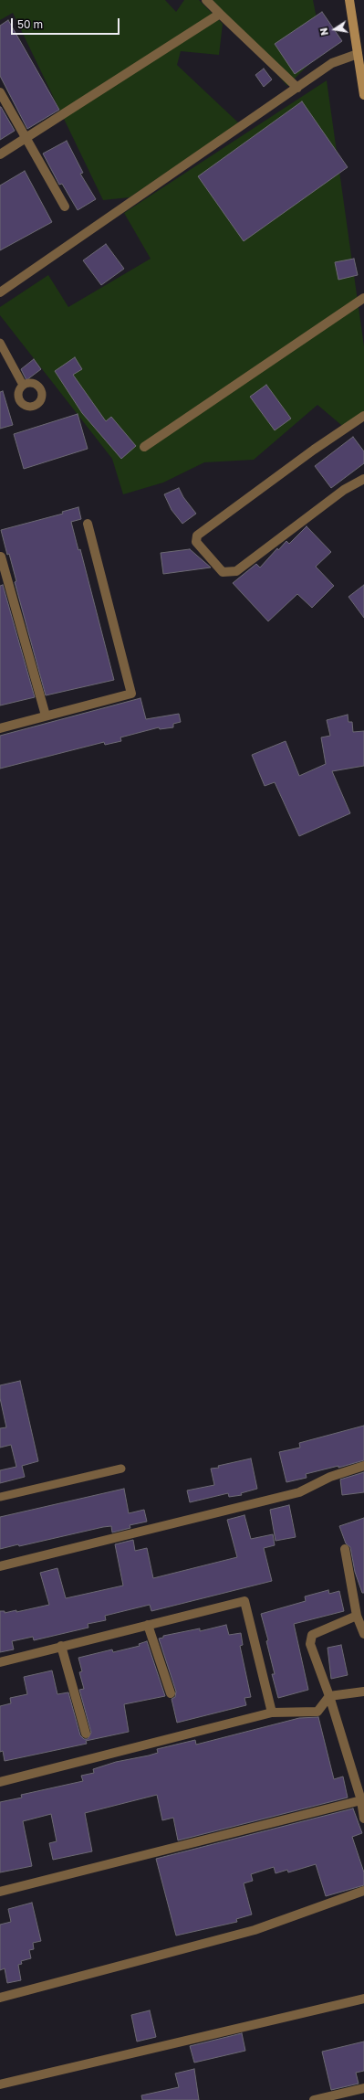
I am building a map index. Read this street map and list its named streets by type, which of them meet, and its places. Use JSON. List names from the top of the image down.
{
  "scale_bar": "50 m",
  "north": "left"
}
